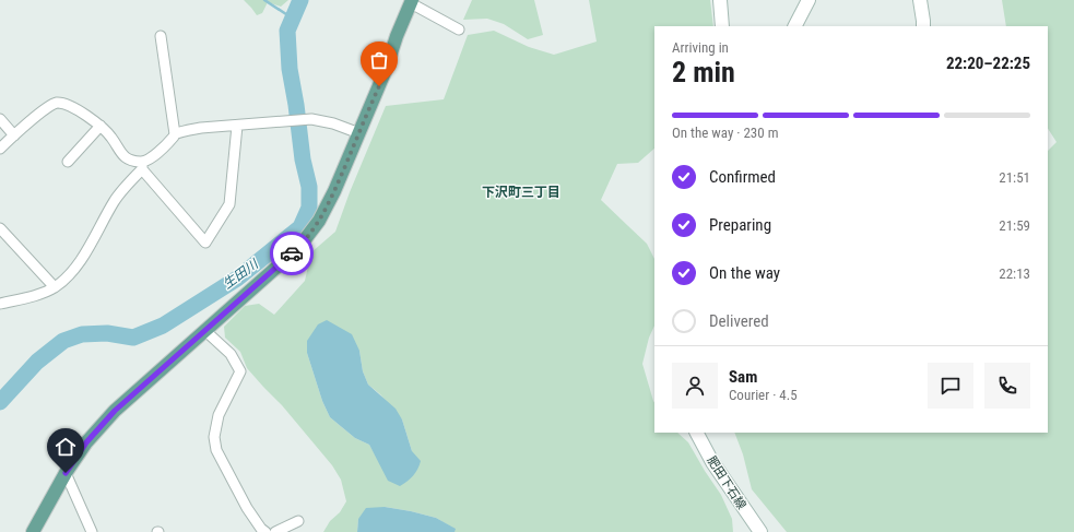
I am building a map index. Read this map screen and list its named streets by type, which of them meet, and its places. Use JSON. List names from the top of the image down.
{
  "streets": {
    "main road": ["肥田下石線"]
  },
  "districts": ["下沢町三丁目"],
  "water": ["生田川"],
  "page": {
    "heading": ["2 min", "Arriving in", "22:20–22:25"],
    "panel": ["Sam", "Courier · 4.5"],
    "bar": "On the way · 230 m",
    "list": [
      ["Confirmed", "21:51"],
      ["Preparing", "21:59"],
      ["On the way", "22:13"],
      "Delivered"
    ]
  }
}
